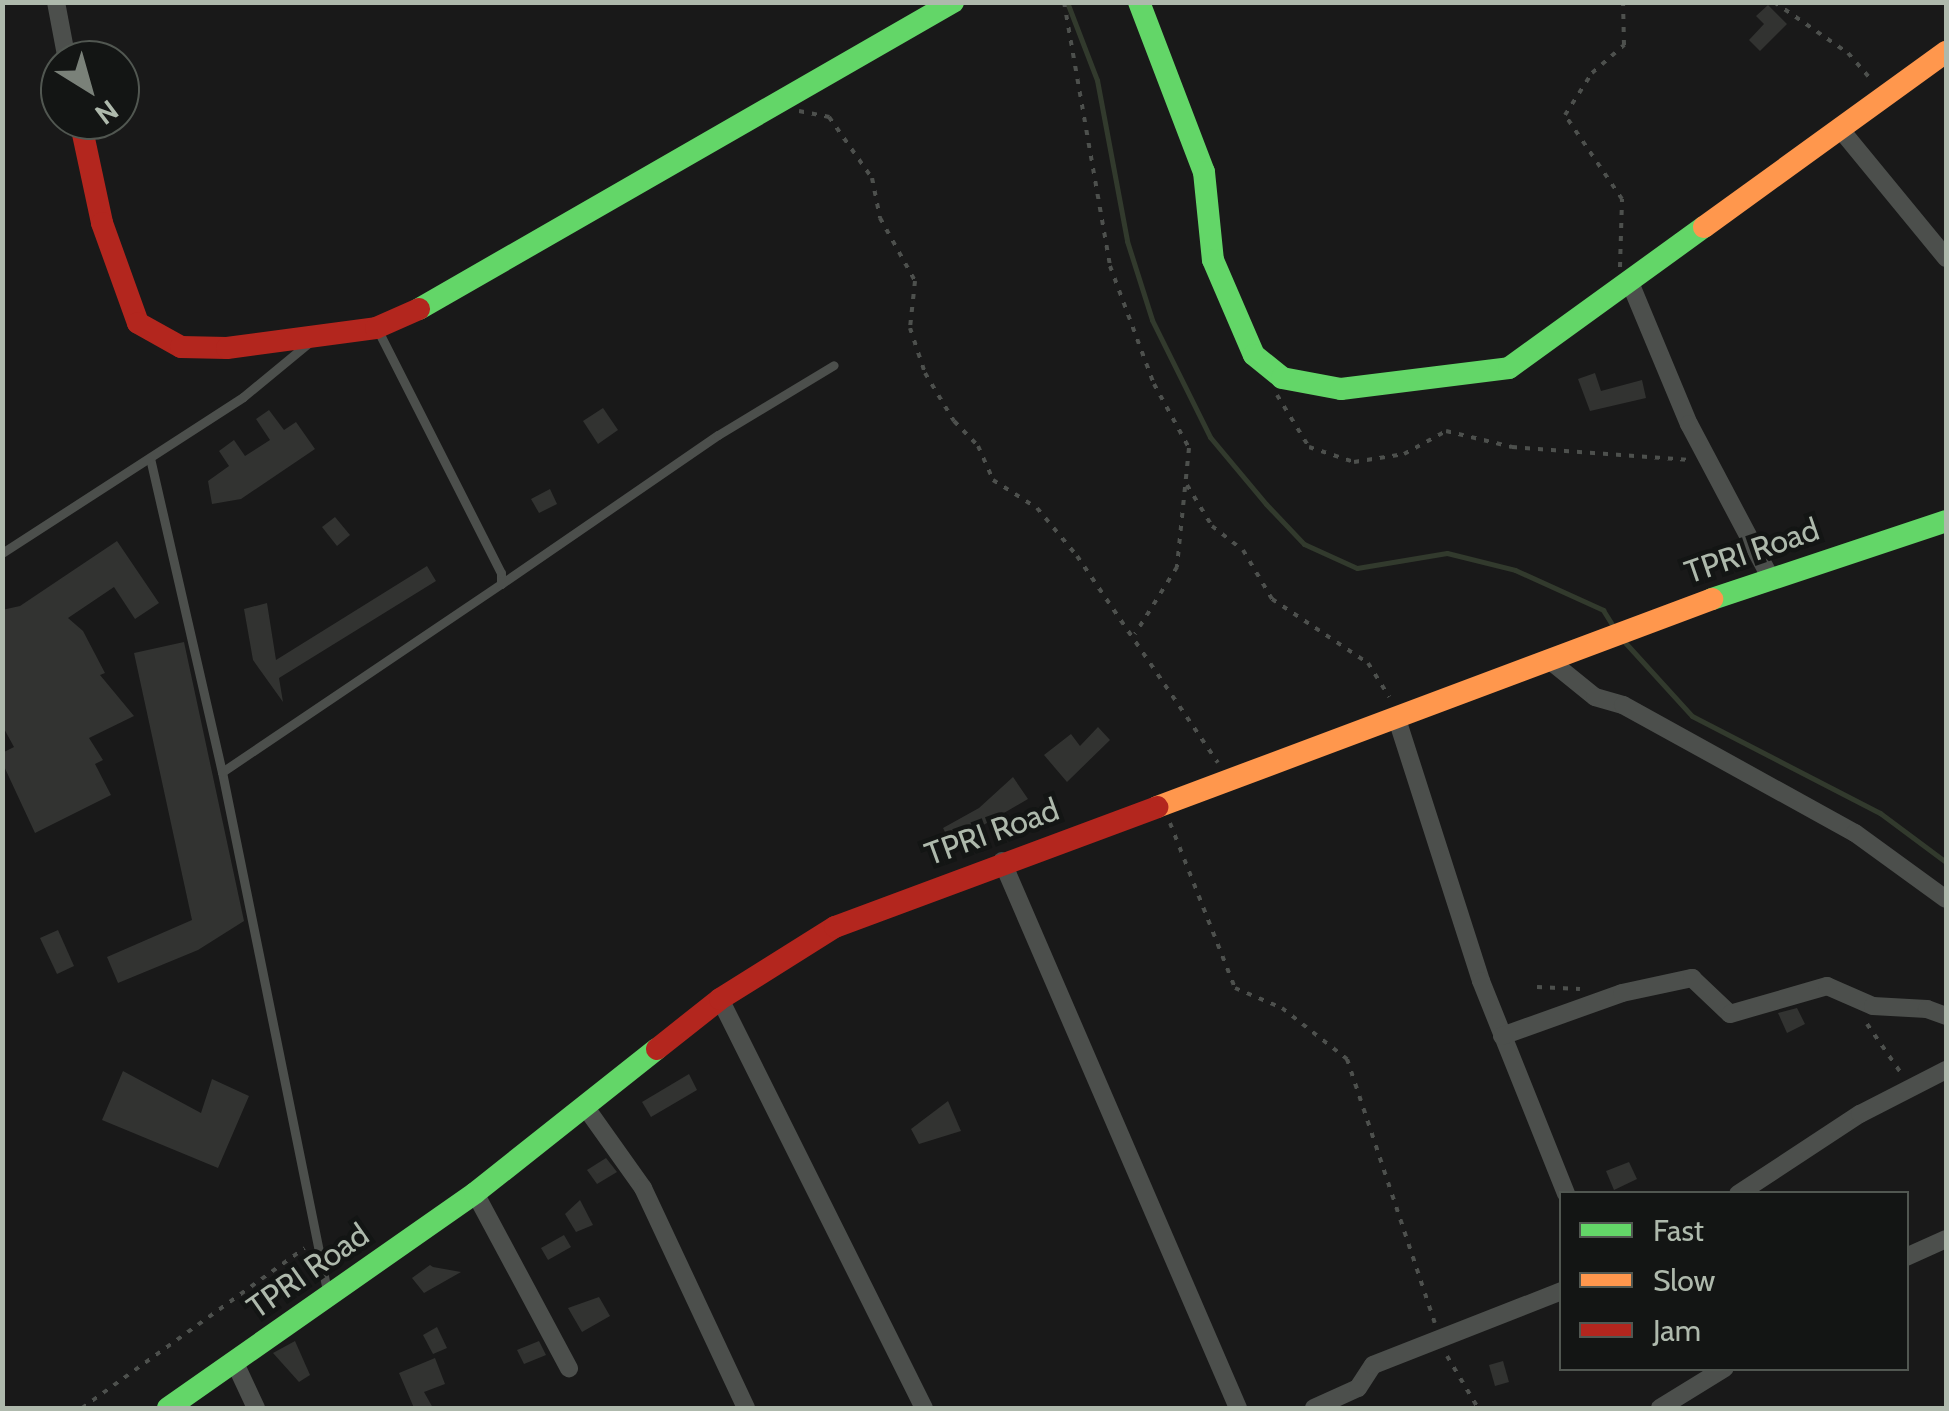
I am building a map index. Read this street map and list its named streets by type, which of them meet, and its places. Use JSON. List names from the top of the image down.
{
  "streets": {
    "street": ["TPRI Road"]
  },
  "legend": ["Fast", "Slow", "Jam"],
  "north": "bottom right"
}
